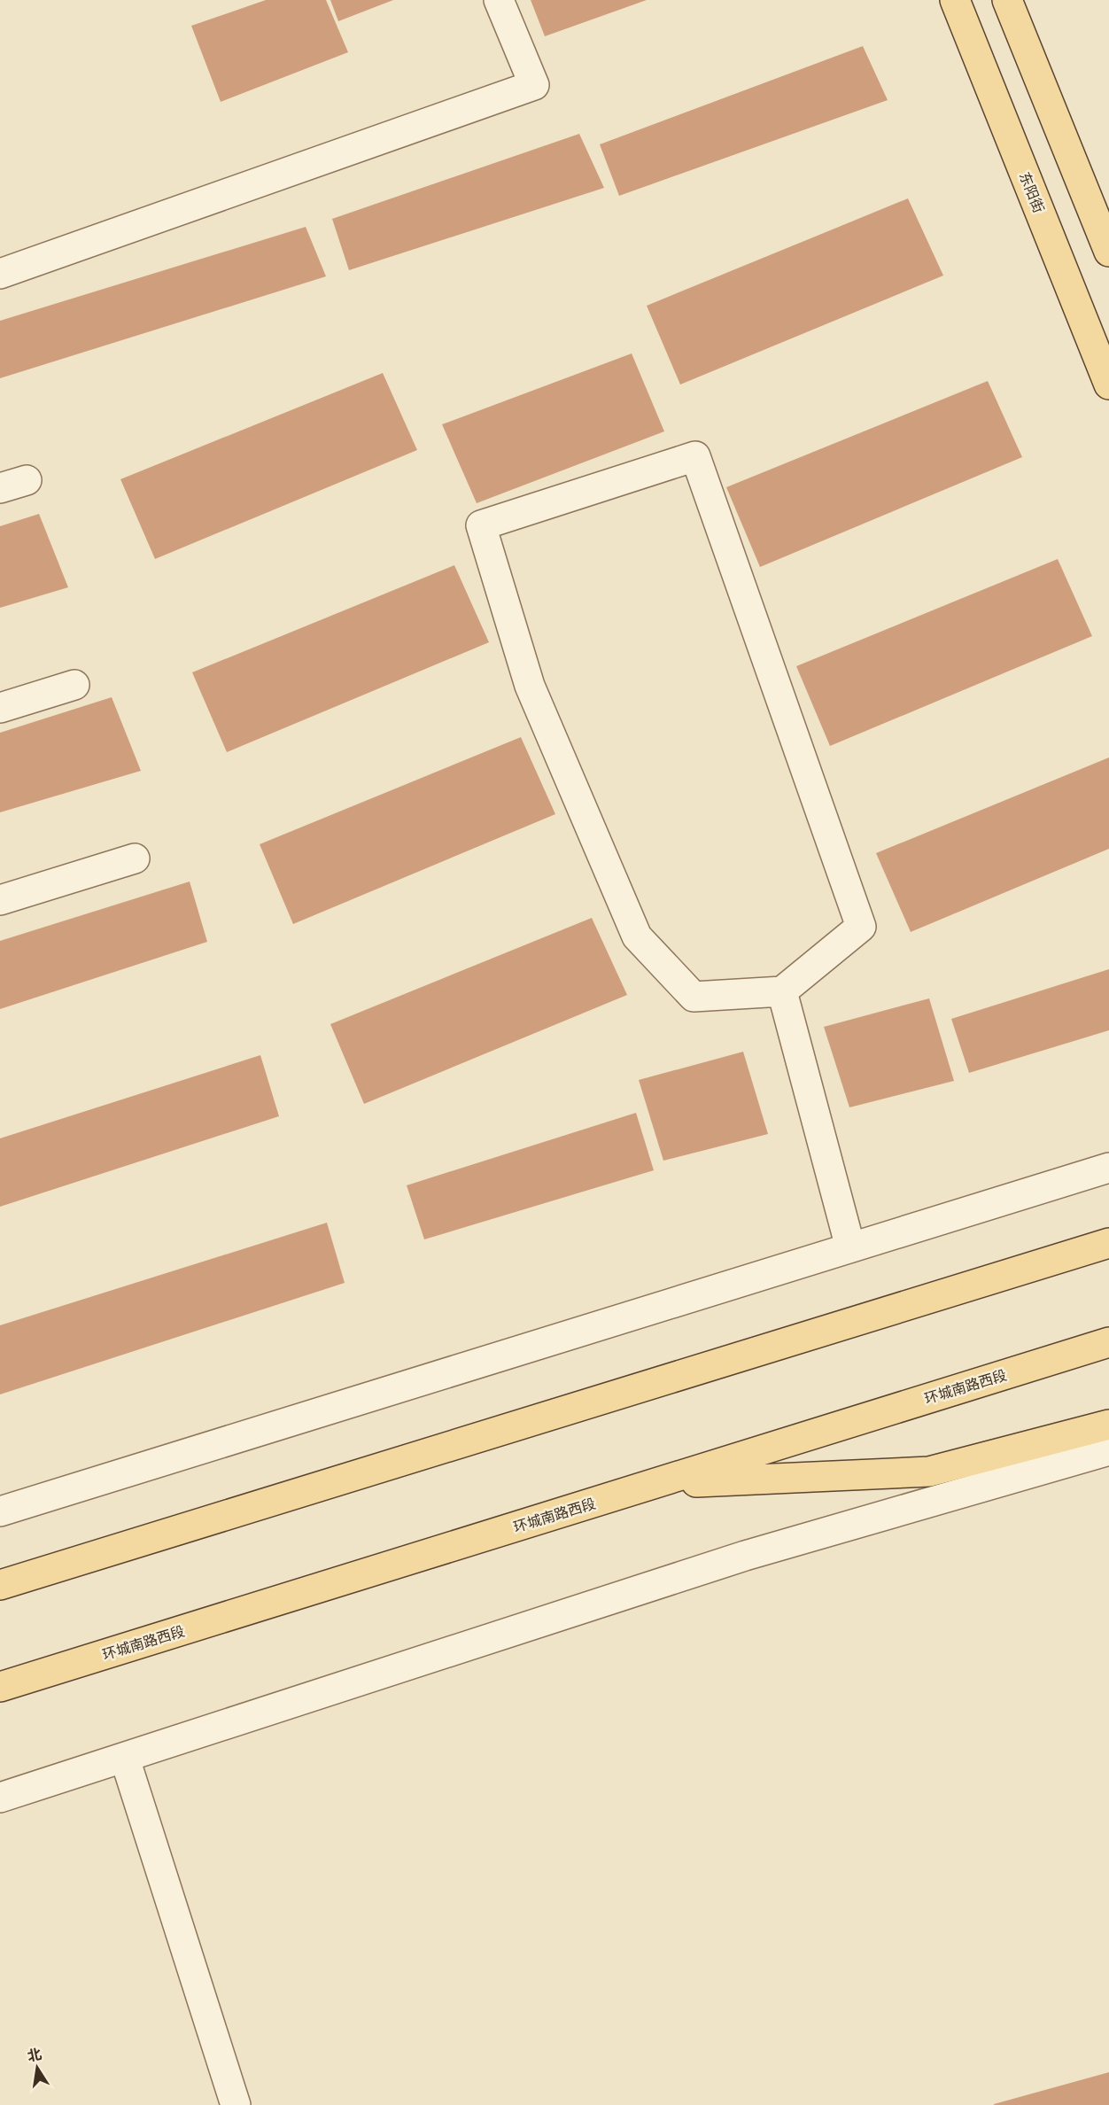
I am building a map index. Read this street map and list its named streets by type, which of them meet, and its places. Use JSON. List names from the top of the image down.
{
  "streets": {
    "main road": ["东阳街", "环城南路西段"]
  },
  "north": "top"
}
